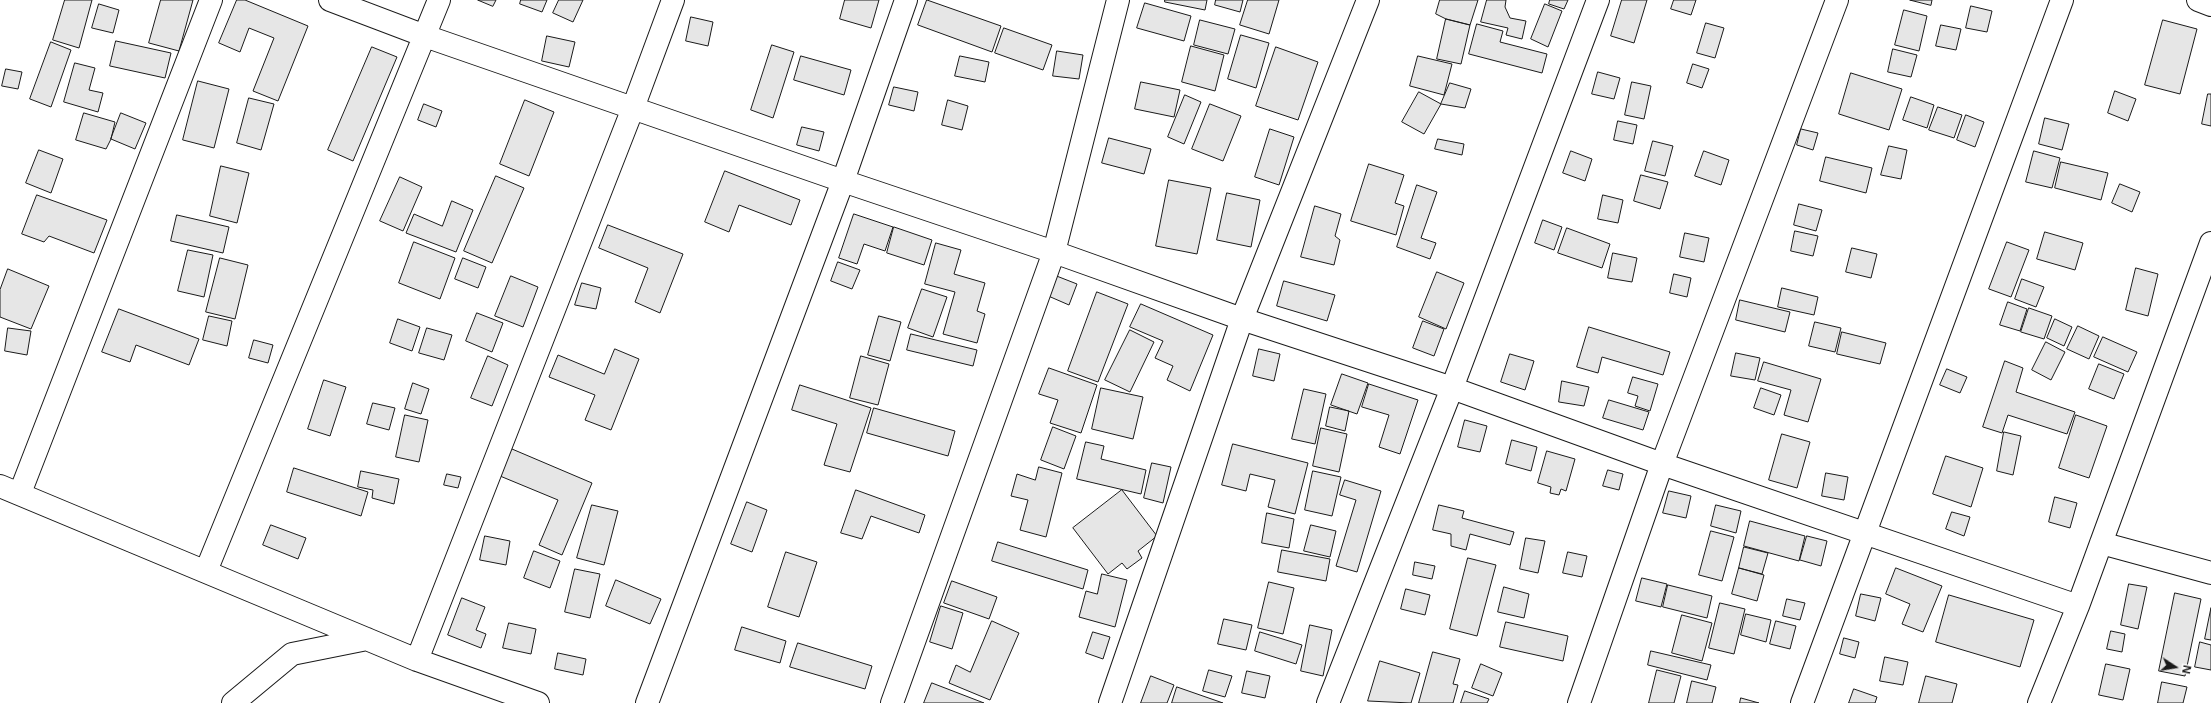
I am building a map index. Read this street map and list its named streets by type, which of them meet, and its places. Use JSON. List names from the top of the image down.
{
  "north": "right"
}
